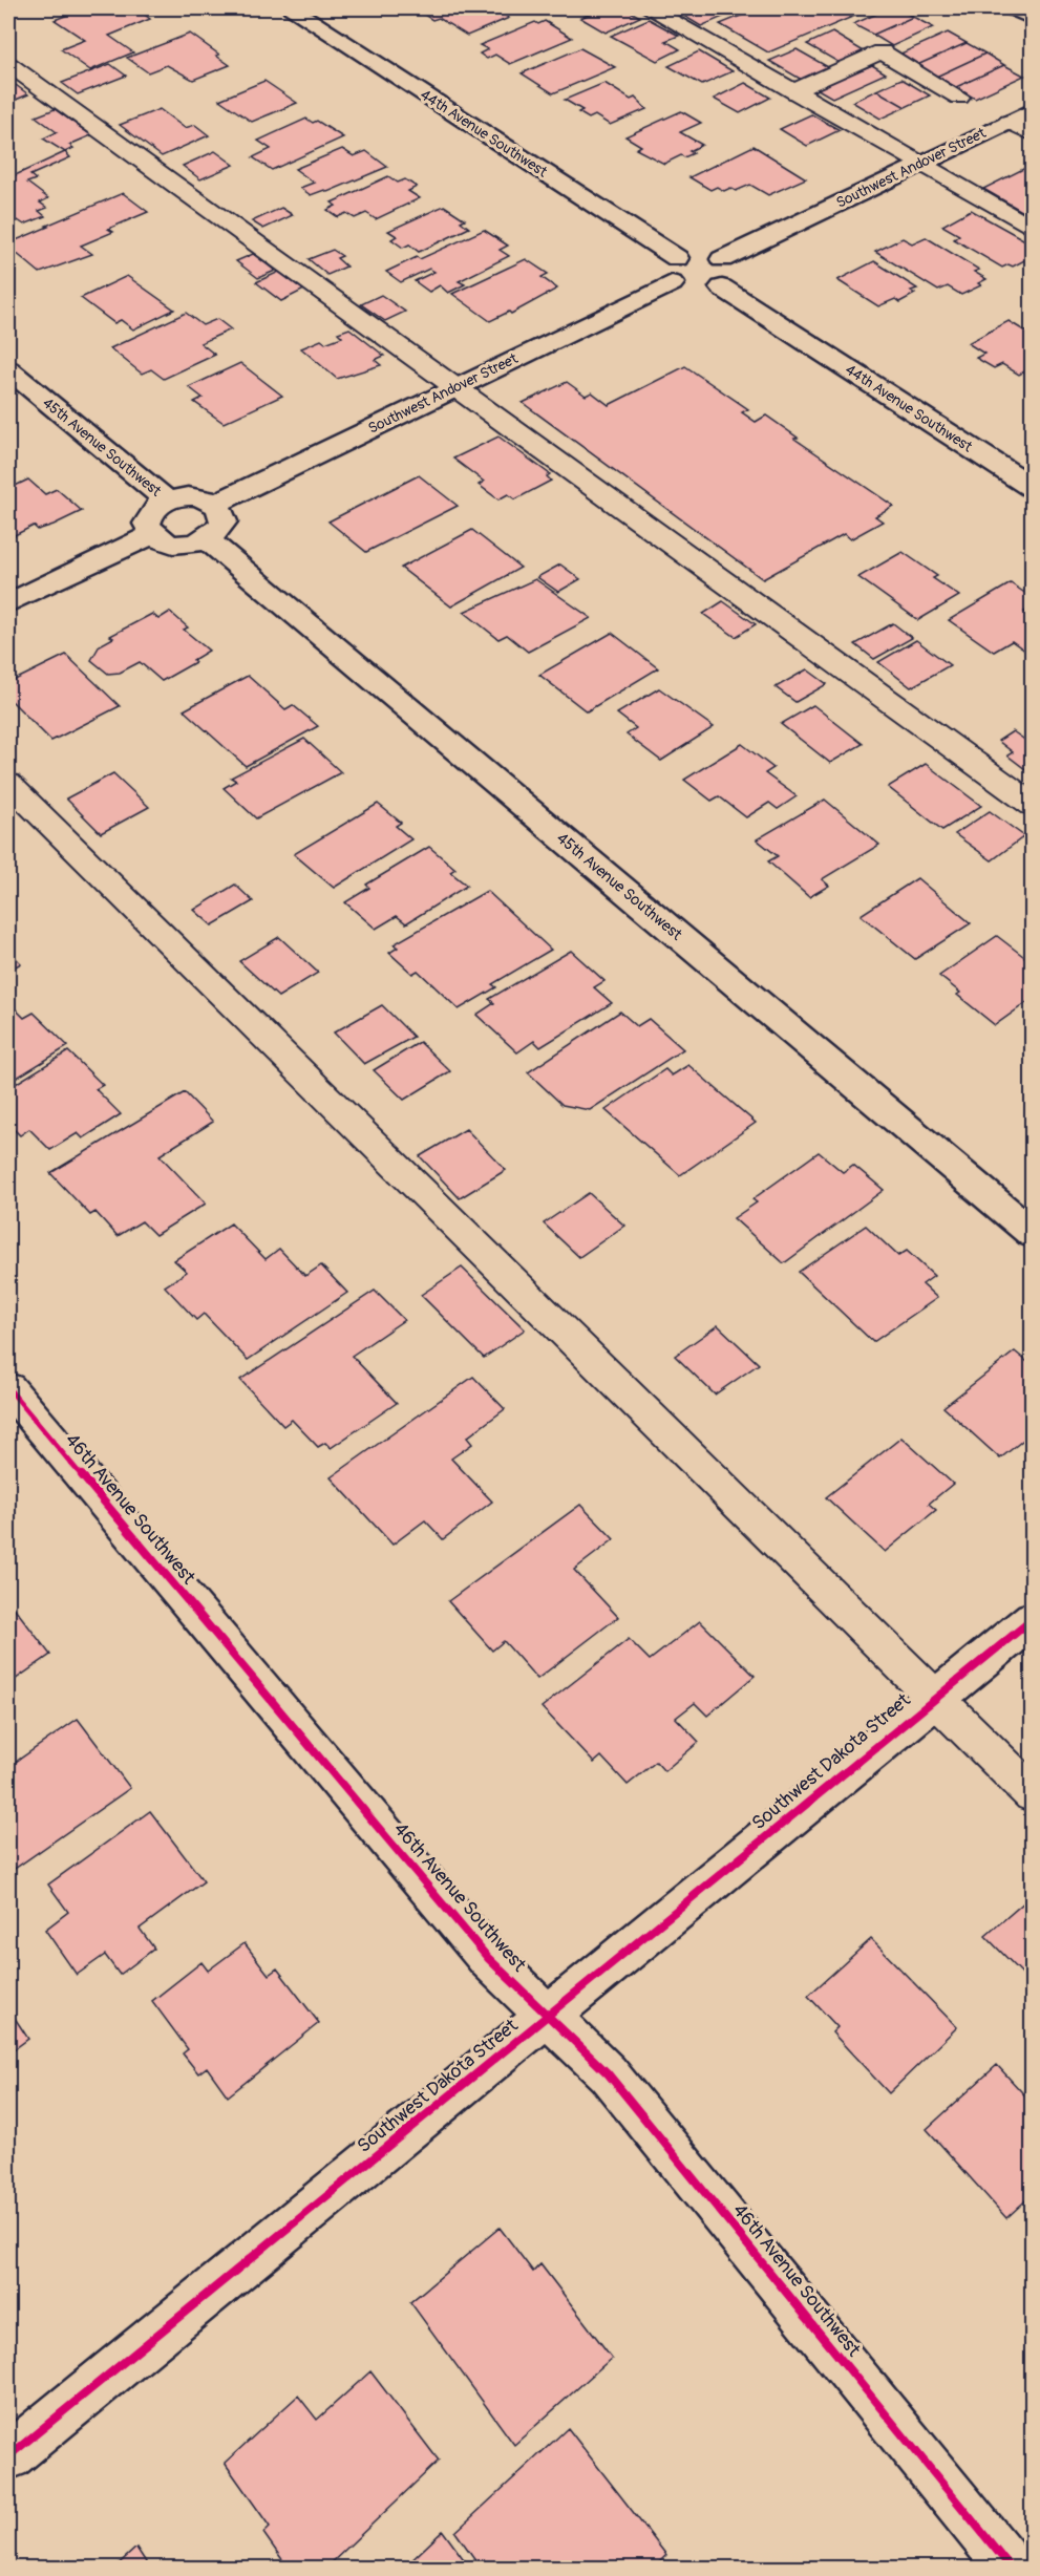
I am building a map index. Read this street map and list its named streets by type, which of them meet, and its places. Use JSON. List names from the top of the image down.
{
  "streets": {
    "street": [
      "44th Avenue Southwest",
      "Southwest Andover Street",
      "45th Avenue Southwest",
      "46th Avenue Southwest",
      "Southwest Dakota Street"
    ]
  },
  "crossings": [
    ["Southwest Andover Street", "45th Avenue Southwest"],
    ["46th Avenue Southwest", "Southwest Dakota Street"]
  ]
}
